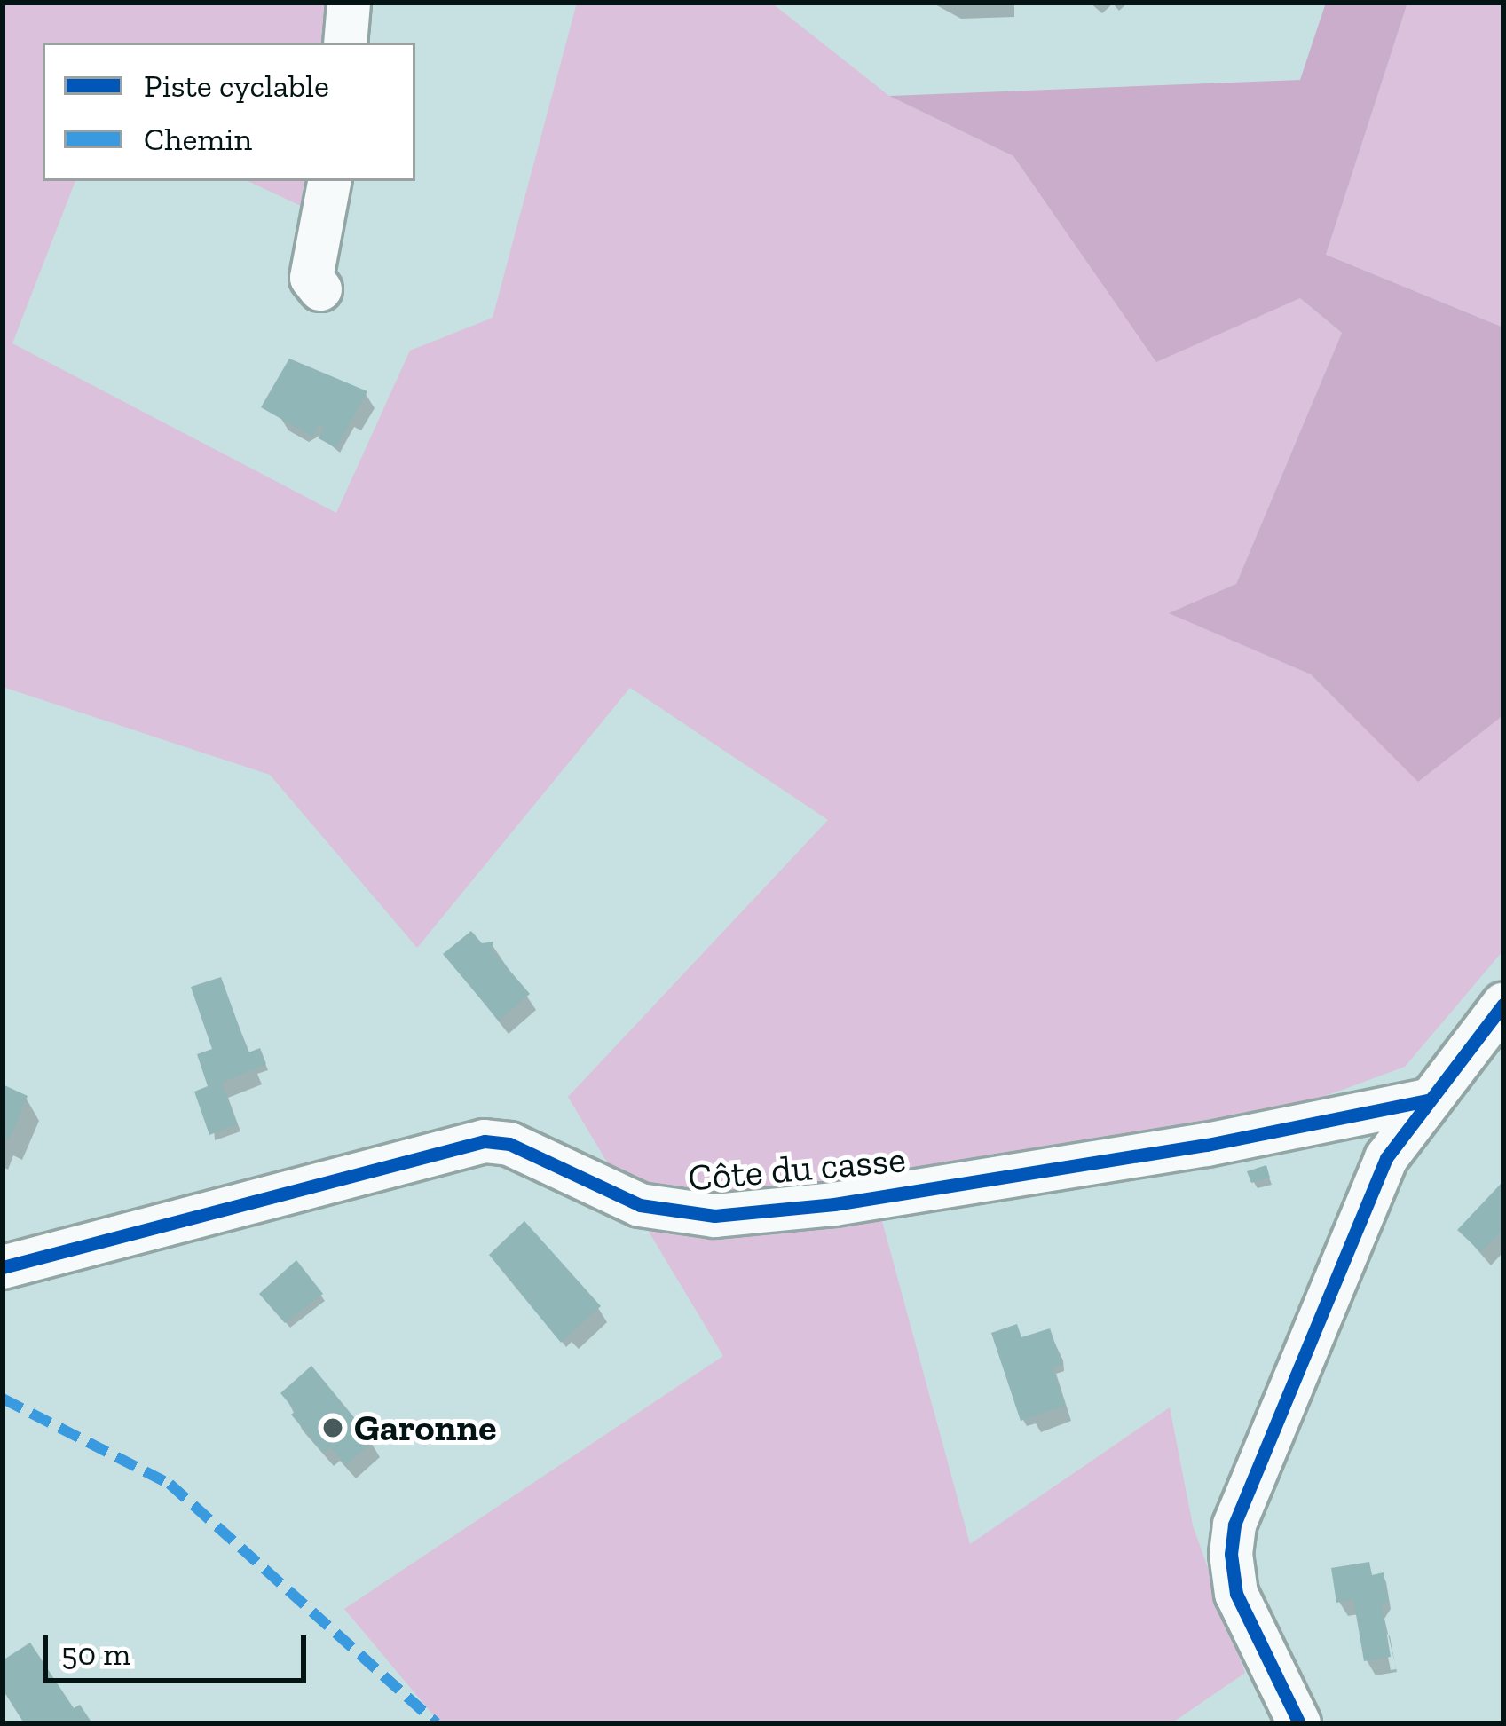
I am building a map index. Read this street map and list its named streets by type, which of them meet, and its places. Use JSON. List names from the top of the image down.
{
  "streets": {
    "street": ["Côte du casse"]
  },
  "places": ["Garonne"],
  "legend": ["Piste cyclable", "Chemin"],
  "scale_bar": "50 m"
}
